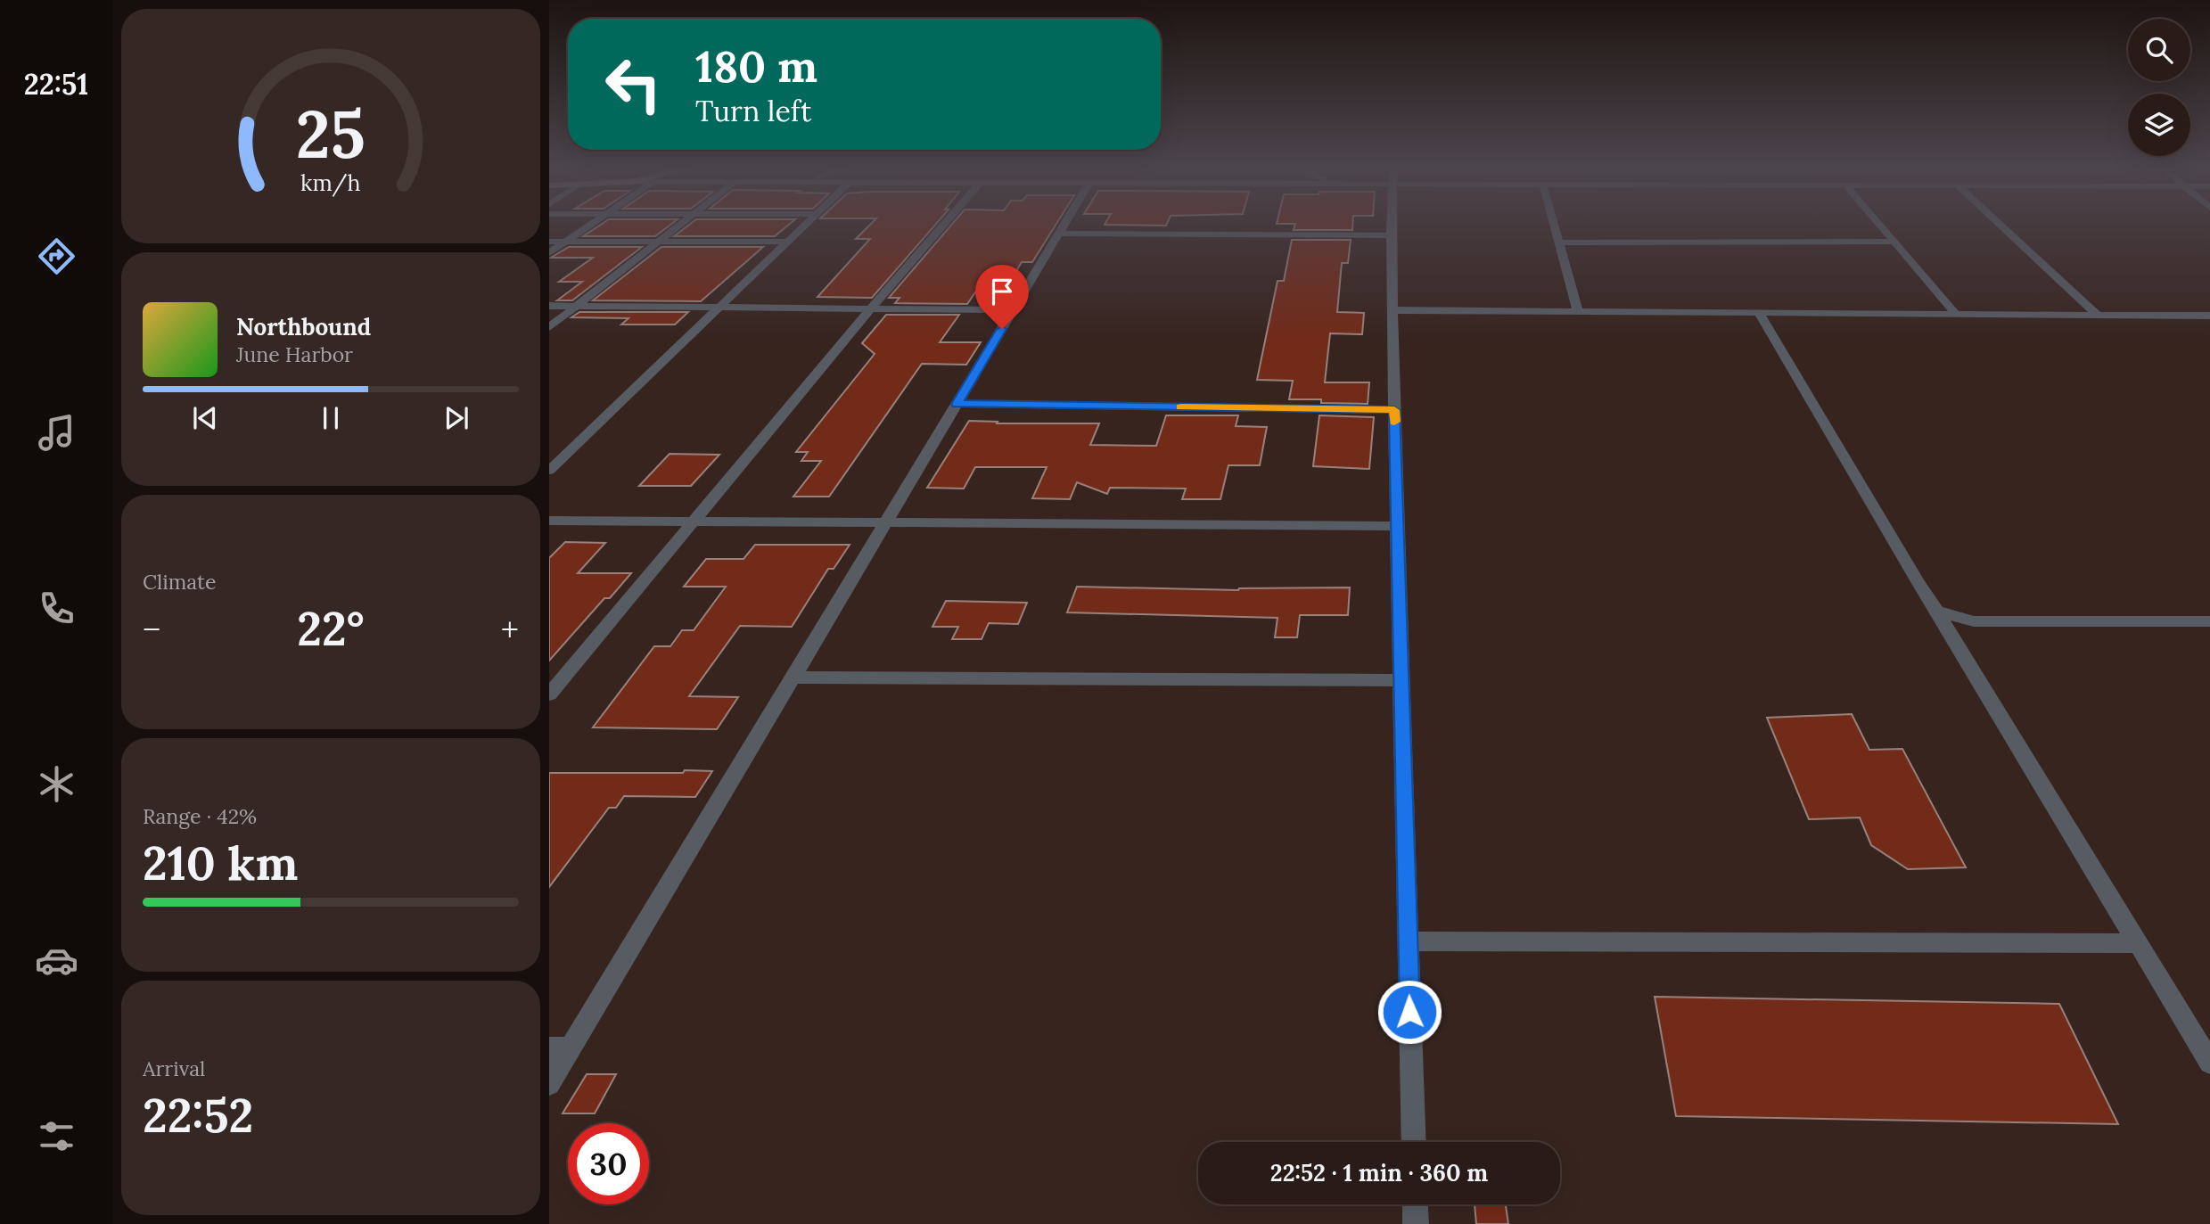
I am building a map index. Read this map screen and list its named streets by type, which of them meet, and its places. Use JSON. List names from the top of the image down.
{
  "page": {
    "tabs": "22:51",
    "turn": ["180 m", "Turn left"],
    "song": ["Northbound", "June Harbor"],
    "tile": [
      "Climate",
      ["Range · 42%", "210 km"],
      ["Arrival", "22:52"]
    ],
    "heat": ["−", "22°", "+"],
    "limit": "30",
    "trip": "22:52 · 1 min · 360 m",
    "gauge": ["25", "km/h"]
  }
}
